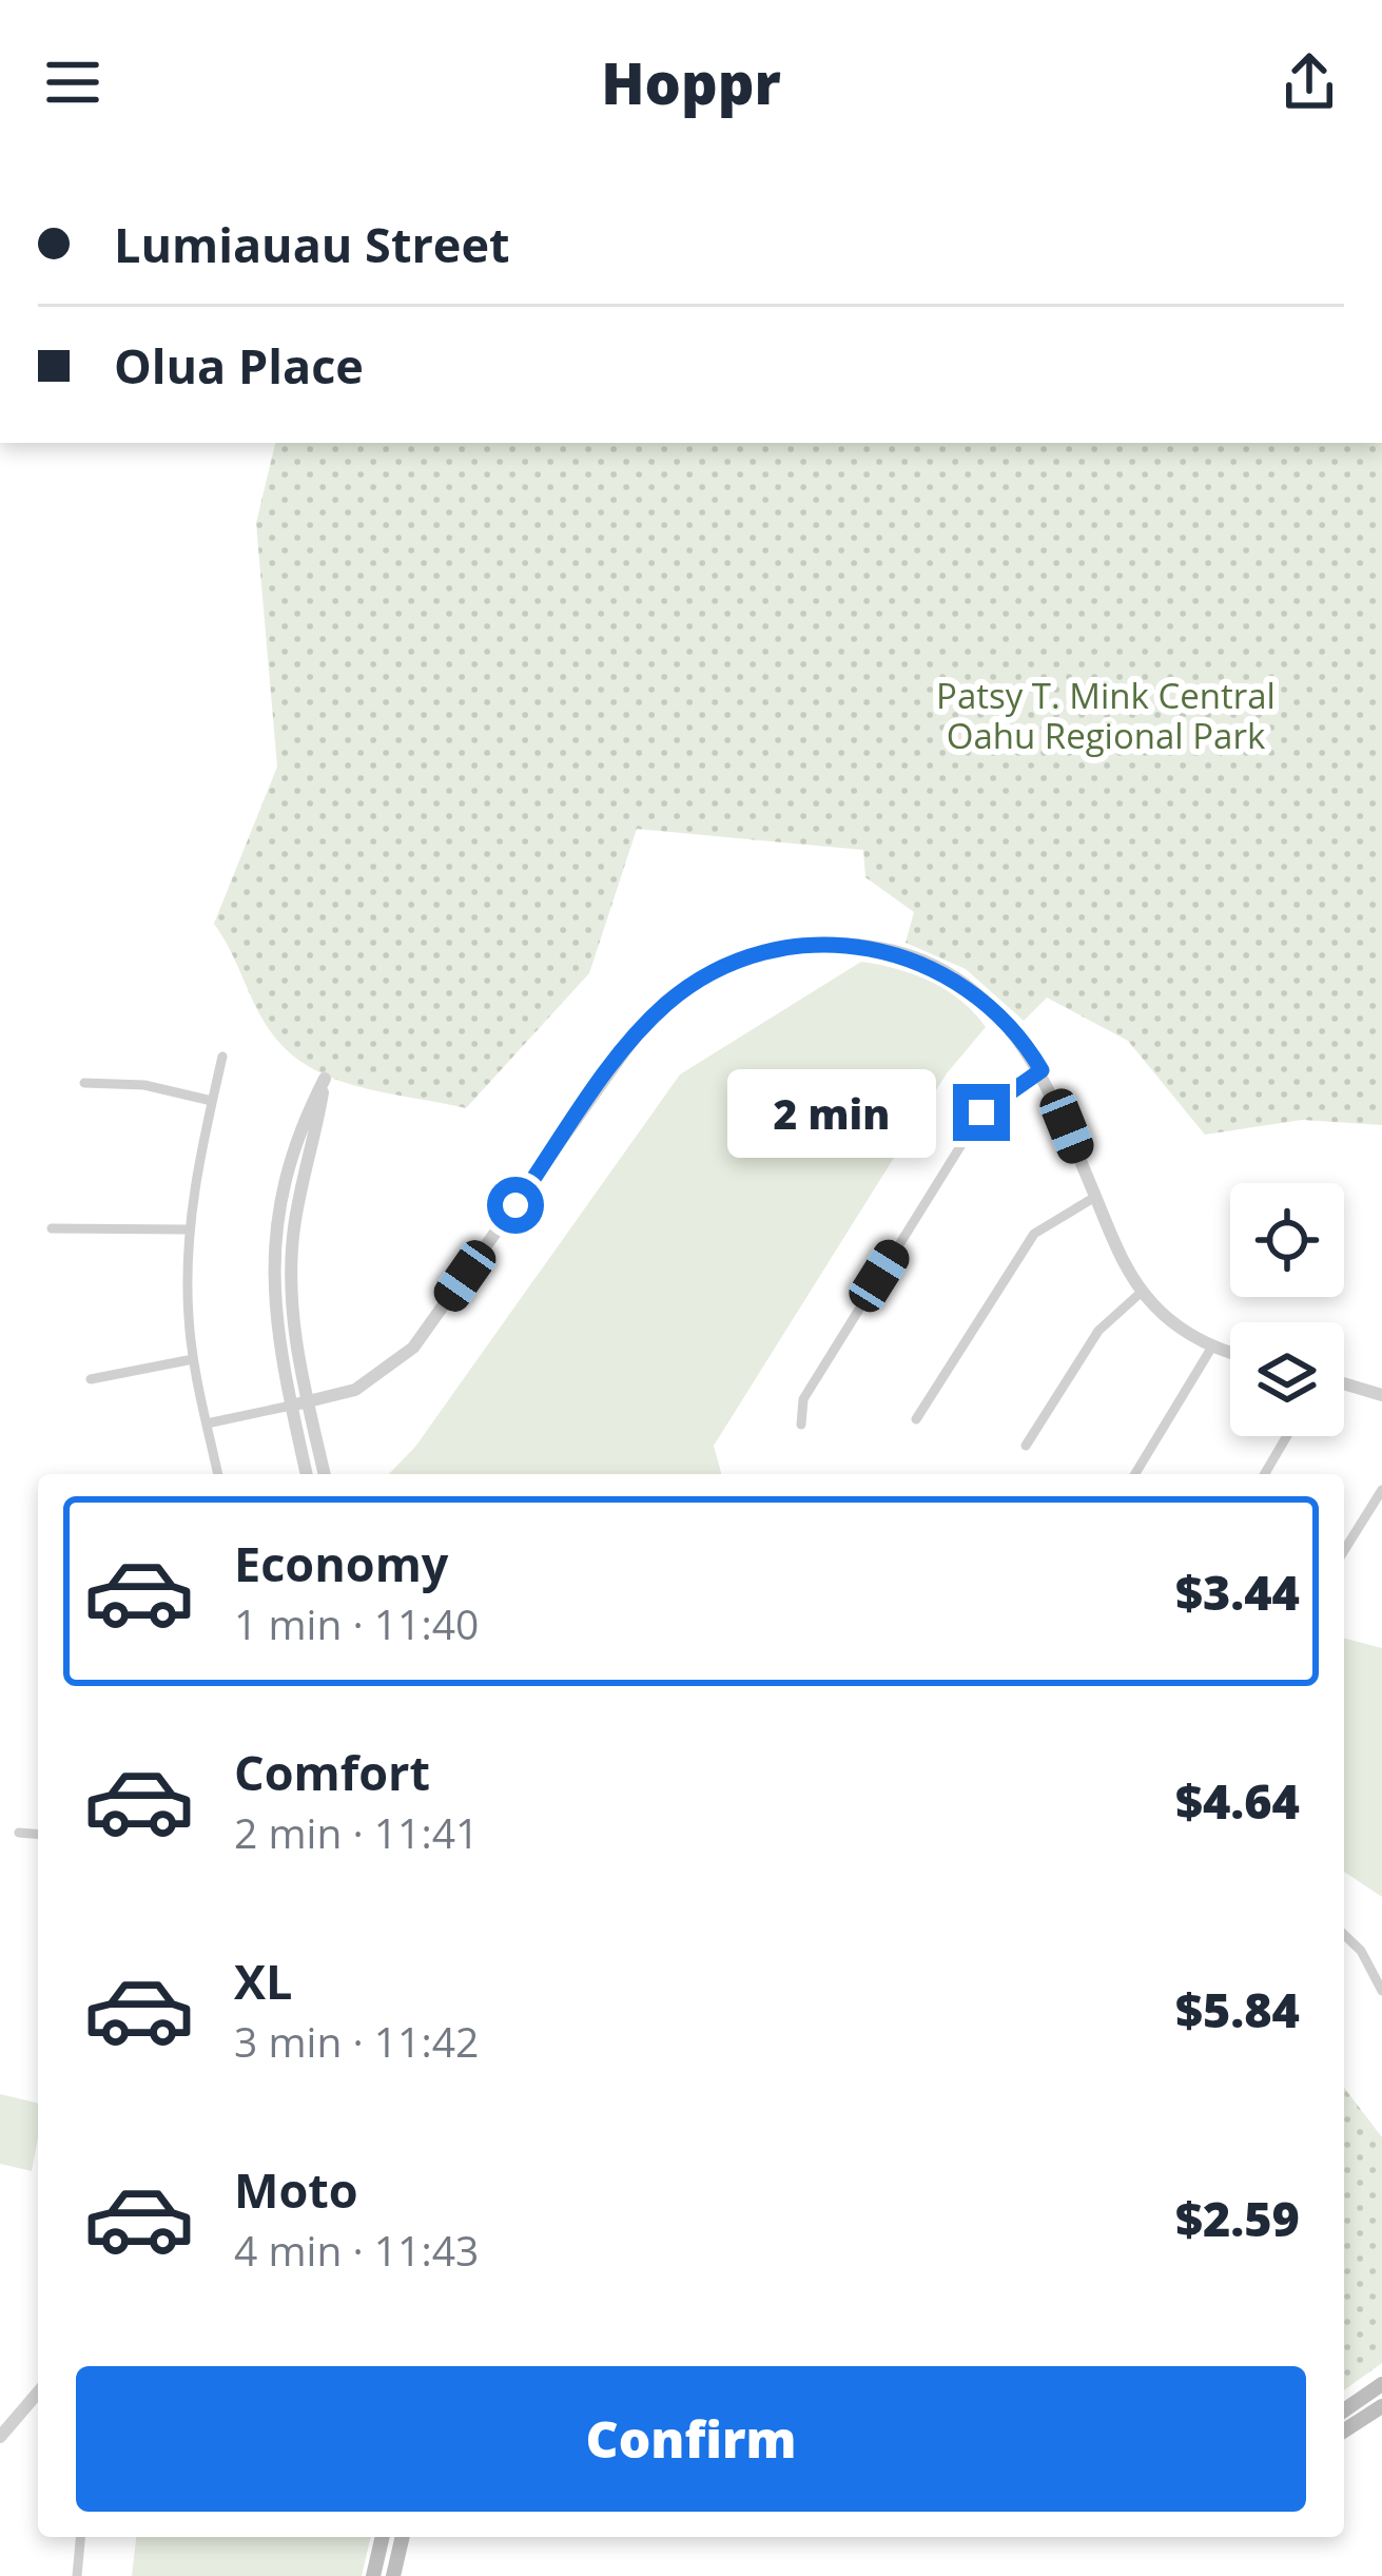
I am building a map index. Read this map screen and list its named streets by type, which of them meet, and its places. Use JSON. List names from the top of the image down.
{
  "parks": ["Patsy T. Mink Central Oahu Regional Park"],
  "page": {
    "header": "Hoppr",
    "banner": ["Lumiauau Street", "Olua Place"],
    "bubble": "2 min",
    "list": [
      {
        "name": "Economy",
        "note": "1 min · 11:40",
        "value": "$3.44"
      },
      {
        "name": "Comfort",
        "note": "2 min · 11:41",
        "value": "$4.64"
      },
      {
        "name": "XL",
        "note": "3 min · 11:42",
        "value": "$5.84"
      },
      {
        "name": "Moto",
        "note": "4 min · 11:43",
        "value": "$2.59"
      }
    ],
    "buttons": "Confirm"
  }
}
